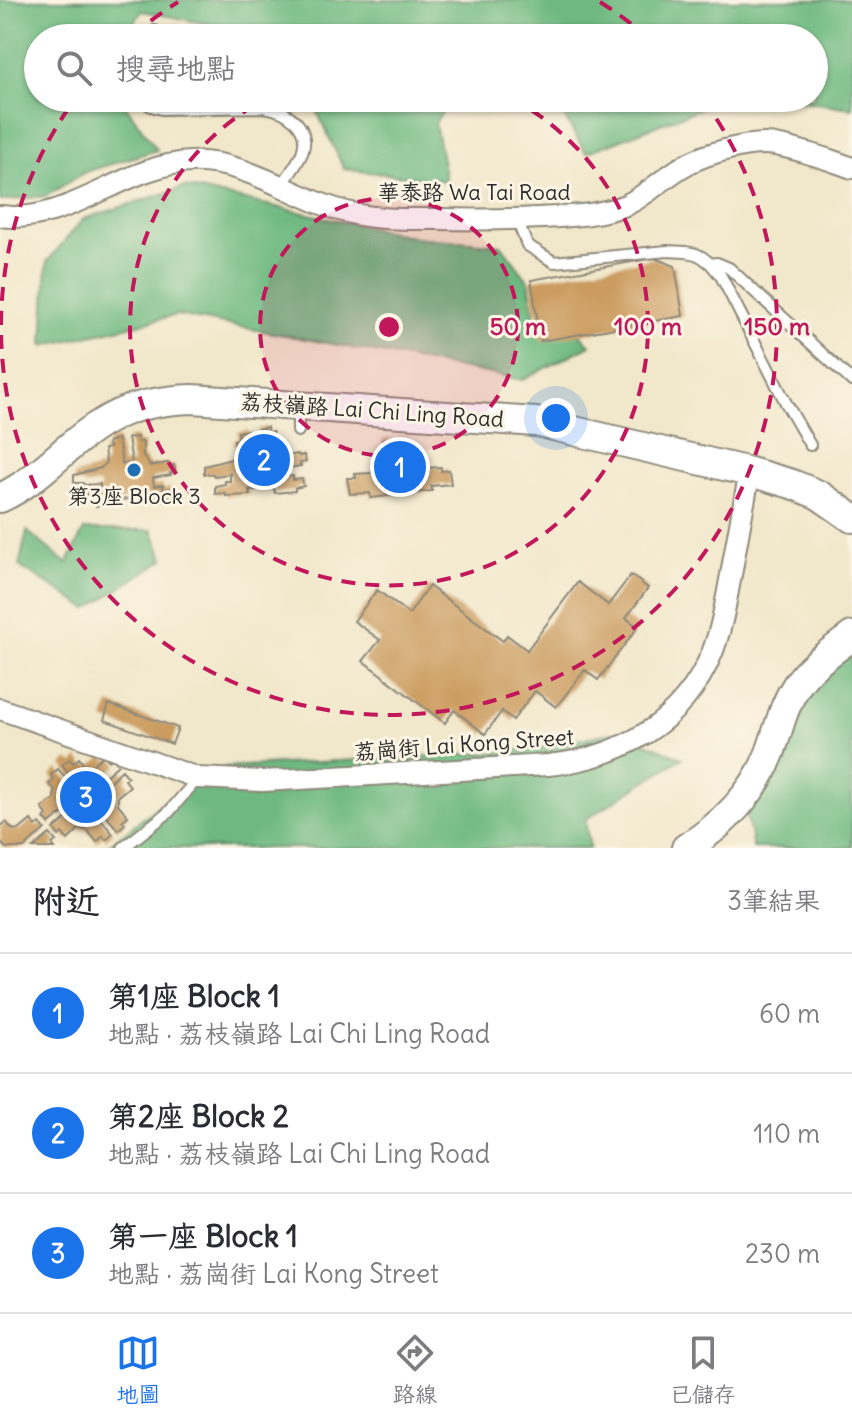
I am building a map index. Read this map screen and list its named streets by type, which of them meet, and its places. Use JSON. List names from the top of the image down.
{
  "streets": {
    "street": ["華泰路 Wa Tai Road", "荔枝嶺路 Lai Chi Ling Road", "荔崗街 Lai Kong Street"]
  },
  "crossings": [
    ["荔枝嶺路 Lai Chi Ling Road", "荔崗街 Lai Kong Street"]
  ],
  "places": ["第3座 Block 3"],
  "page": {
    "search": "搜尋地點",
    "pins": ["2", "1", "3"],
    "heading": ["附近", "3筆結果"],
    "list": [
      {
        "mark": "1",
        "name": "第1座 Block 1",
        "note": "地點 · 荔枝嶺路 Lai Chi Ling Road",
        "value": "60 m"
      },
      {
        "mark": "2",
        "name": "第2座 Block 2",
        "note": "地點 · 荔枝嶺路 Lai Chi Ling Road",
        "value": "110 m"
      },
      {
        "mark": "3",
        "name": "第一座 Block 1",
        "note": "地點 · 荔崗街 Lai Kong Street",
        "value": "230 m"
      }
    ],
    "nav": ["地圖", "路線", "已儲存"]
  },
  "rings": ["50 m", "100 m", "150 m"]
}
